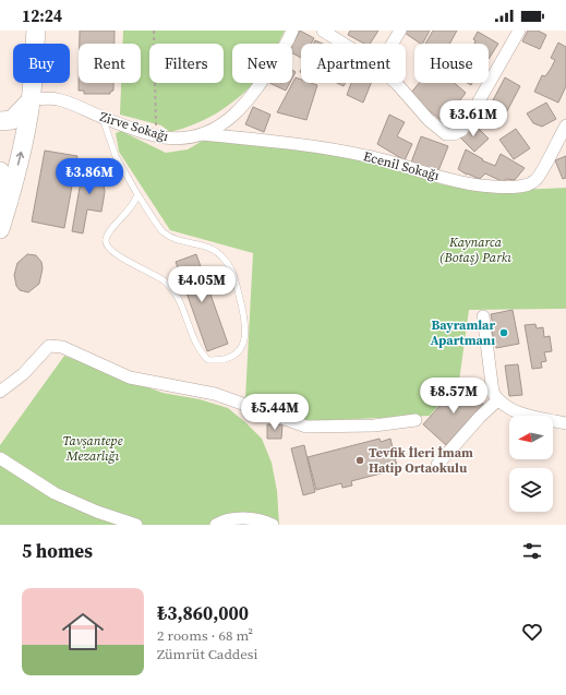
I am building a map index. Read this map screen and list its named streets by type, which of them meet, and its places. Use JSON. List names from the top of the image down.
{
  "streets": {
    "street": ["Zirve Sokağı", "Ecenil Sokağı"]
  },
  "crossings": [
    ["Zirve Sokağı", "Ecenil Sokağı"]
  ],
  "parks": ["Kaynarca (Botaş) Parkı", "Tavşantepe Mezarlığı"],
  "places": ["Bayramlar Apartmanı", "Tevfik İleri İmam Hatip Ortaokulu"],
  "north": "left",
  "page": {
    "status": "12:24",
    "chip": [
      "Buy",
      "Rent",
      "Filters",
      "New",
      "Apartment",
      "House"
    ],
    "price": [
      "₺3.61M",
      "₺3.86M",
      "₺4.05M",
      "₺8.57M",
      "₺5.44M"
    ],
    "heading": "5 homes",
    "list": [
      {
        "name": "₺3,860,000",
        "note": "2 rooms · 68 m² · Zümrüt Caddesi"
      }
    ]
  }
}
